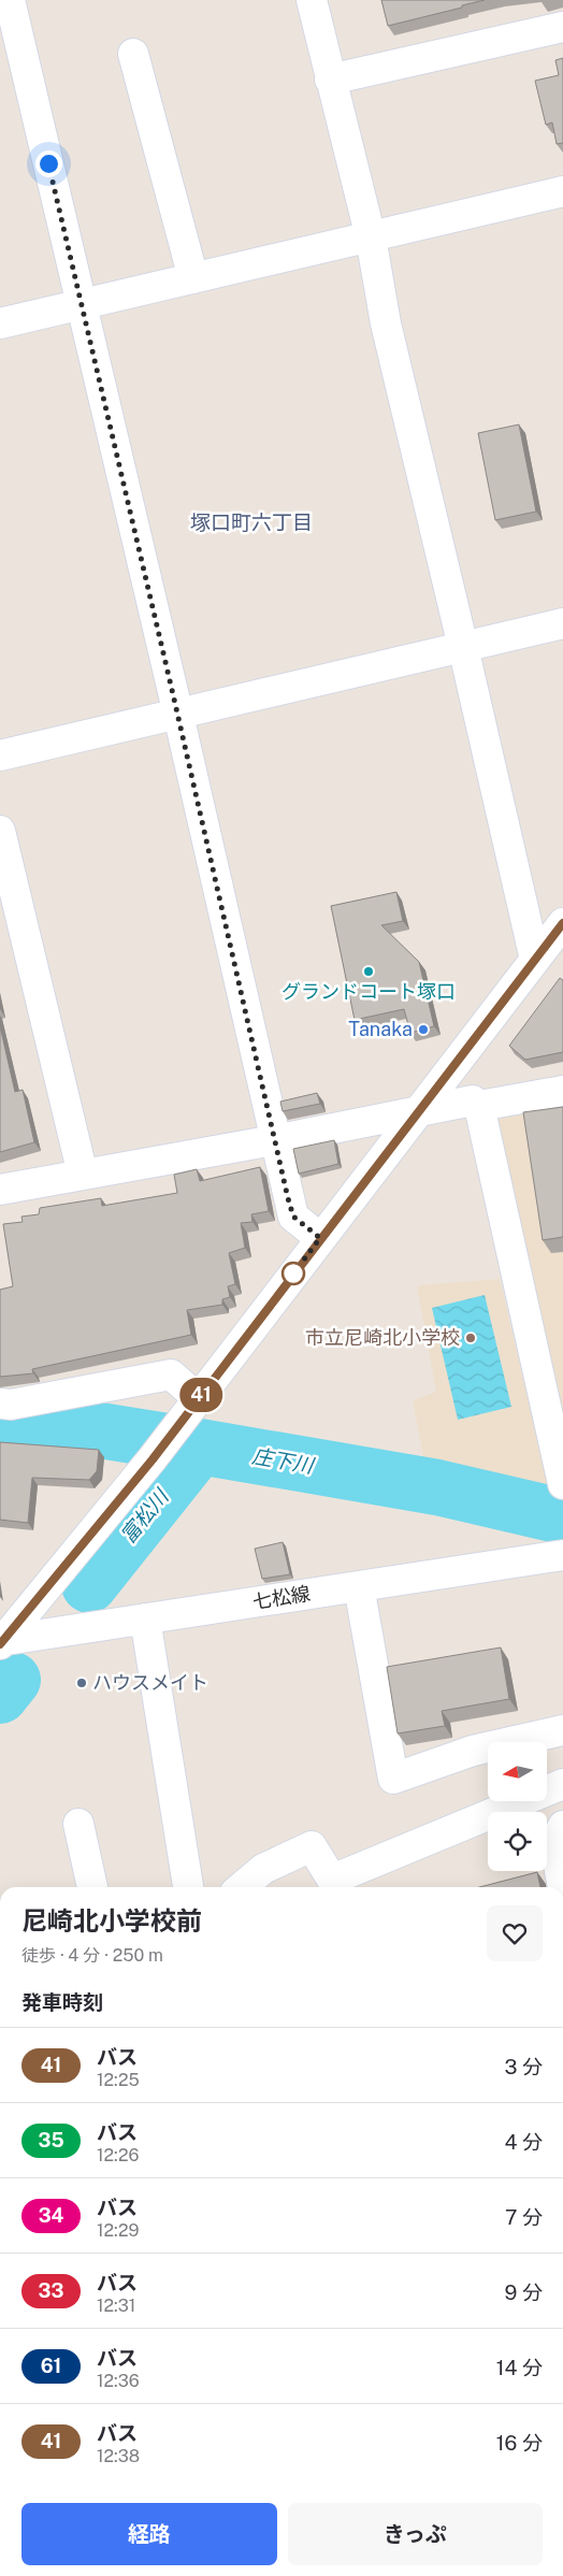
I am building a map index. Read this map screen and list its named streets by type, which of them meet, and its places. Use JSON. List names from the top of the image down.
{
  "streets": {
    "street": ["七松線"]
  },
  "districts": ["塚口町六丁目"],
  "water": ["庄下川", "富松川"],
  "places": [
    "グランドコート塚口",
    "Tanaka",
    "市立尼崎北小学校",
    "ハウスメイト"
  ],
  "lines": ["bus line 41"],
  "north": "left",
  "page": {
    "on_map": "41",
    "heading": [
      ["尼崎北小学校前", "徒歩 · 4 分 · 250 m"],
      "発車時刻"
    ],
    "list": [
      {
        "mark": "41",
        "name": "バス",
        "note": "12:25",
        "value": "3 分"
      },
      {
        "mark": "35",
        "name": "バス",
        "note": "12:26",
        "value": "4 分"
      },
      {
        "mark": "34",
        "name": "バス",
        "note": "12:29",
        "value": "7 分"
      },
      {
        "mark": "33",
        "name": "バス",
        "note": "12:31",
        "value": "9 分"
      },
      {
        "mark": "61",
        "name": "バス",
        "note": "12:36",
        "value": "14 分"
      },
      {
        "mark": "41",
        "name": "バス",
        "note": "12:38",
        "value": "16 分"
      }
    ],
    "buttons": ["経路", "きっぷ"]
  }
}
